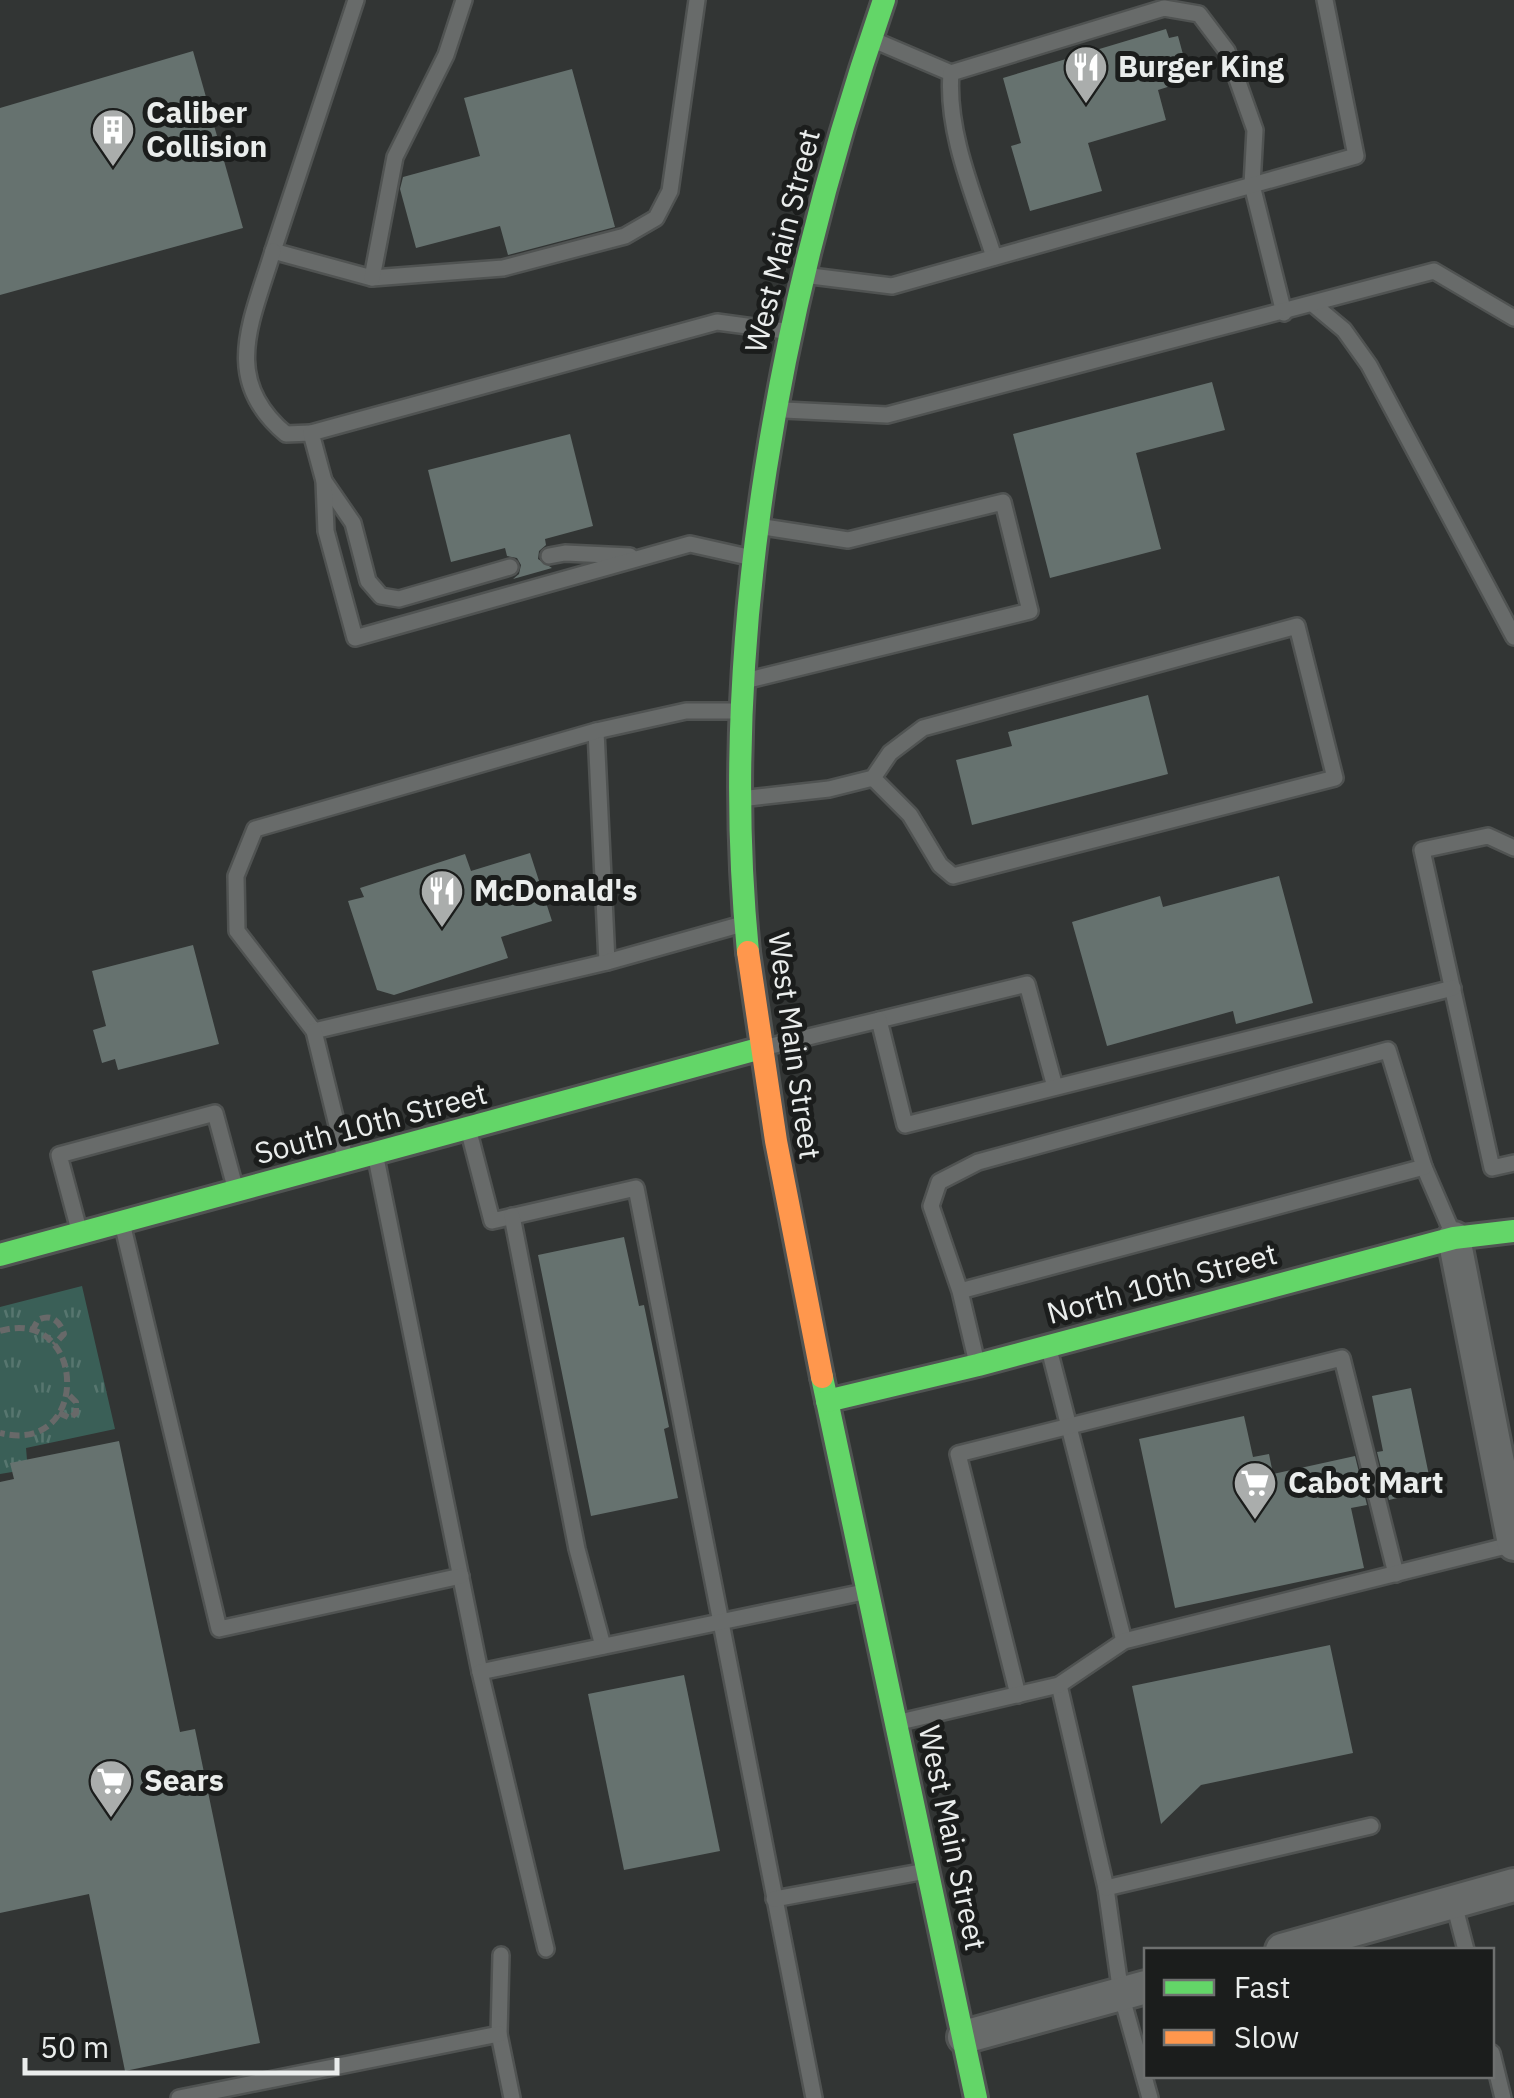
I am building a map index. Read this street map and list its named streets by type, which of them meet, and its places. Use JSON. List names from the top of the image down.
{
  "streets": {
    "main road": ["West Main Street", "South 10th Street", "North 10th Street"]
  },
  "crossings": [
    ["West Main Street", "South 10th Street"],
    ["West Main Street", "North 10th Street"]
  ],
  "places": {
    "restaurant": ["Burger King", "McDonald's"],
    "building": ["Caliber Collision"],
    "supermarket": ["Cabot Mart", "Sears"]
  },
  "legend": ["Fast", "Slow"],
  "scale_bar": "50 m"
}
